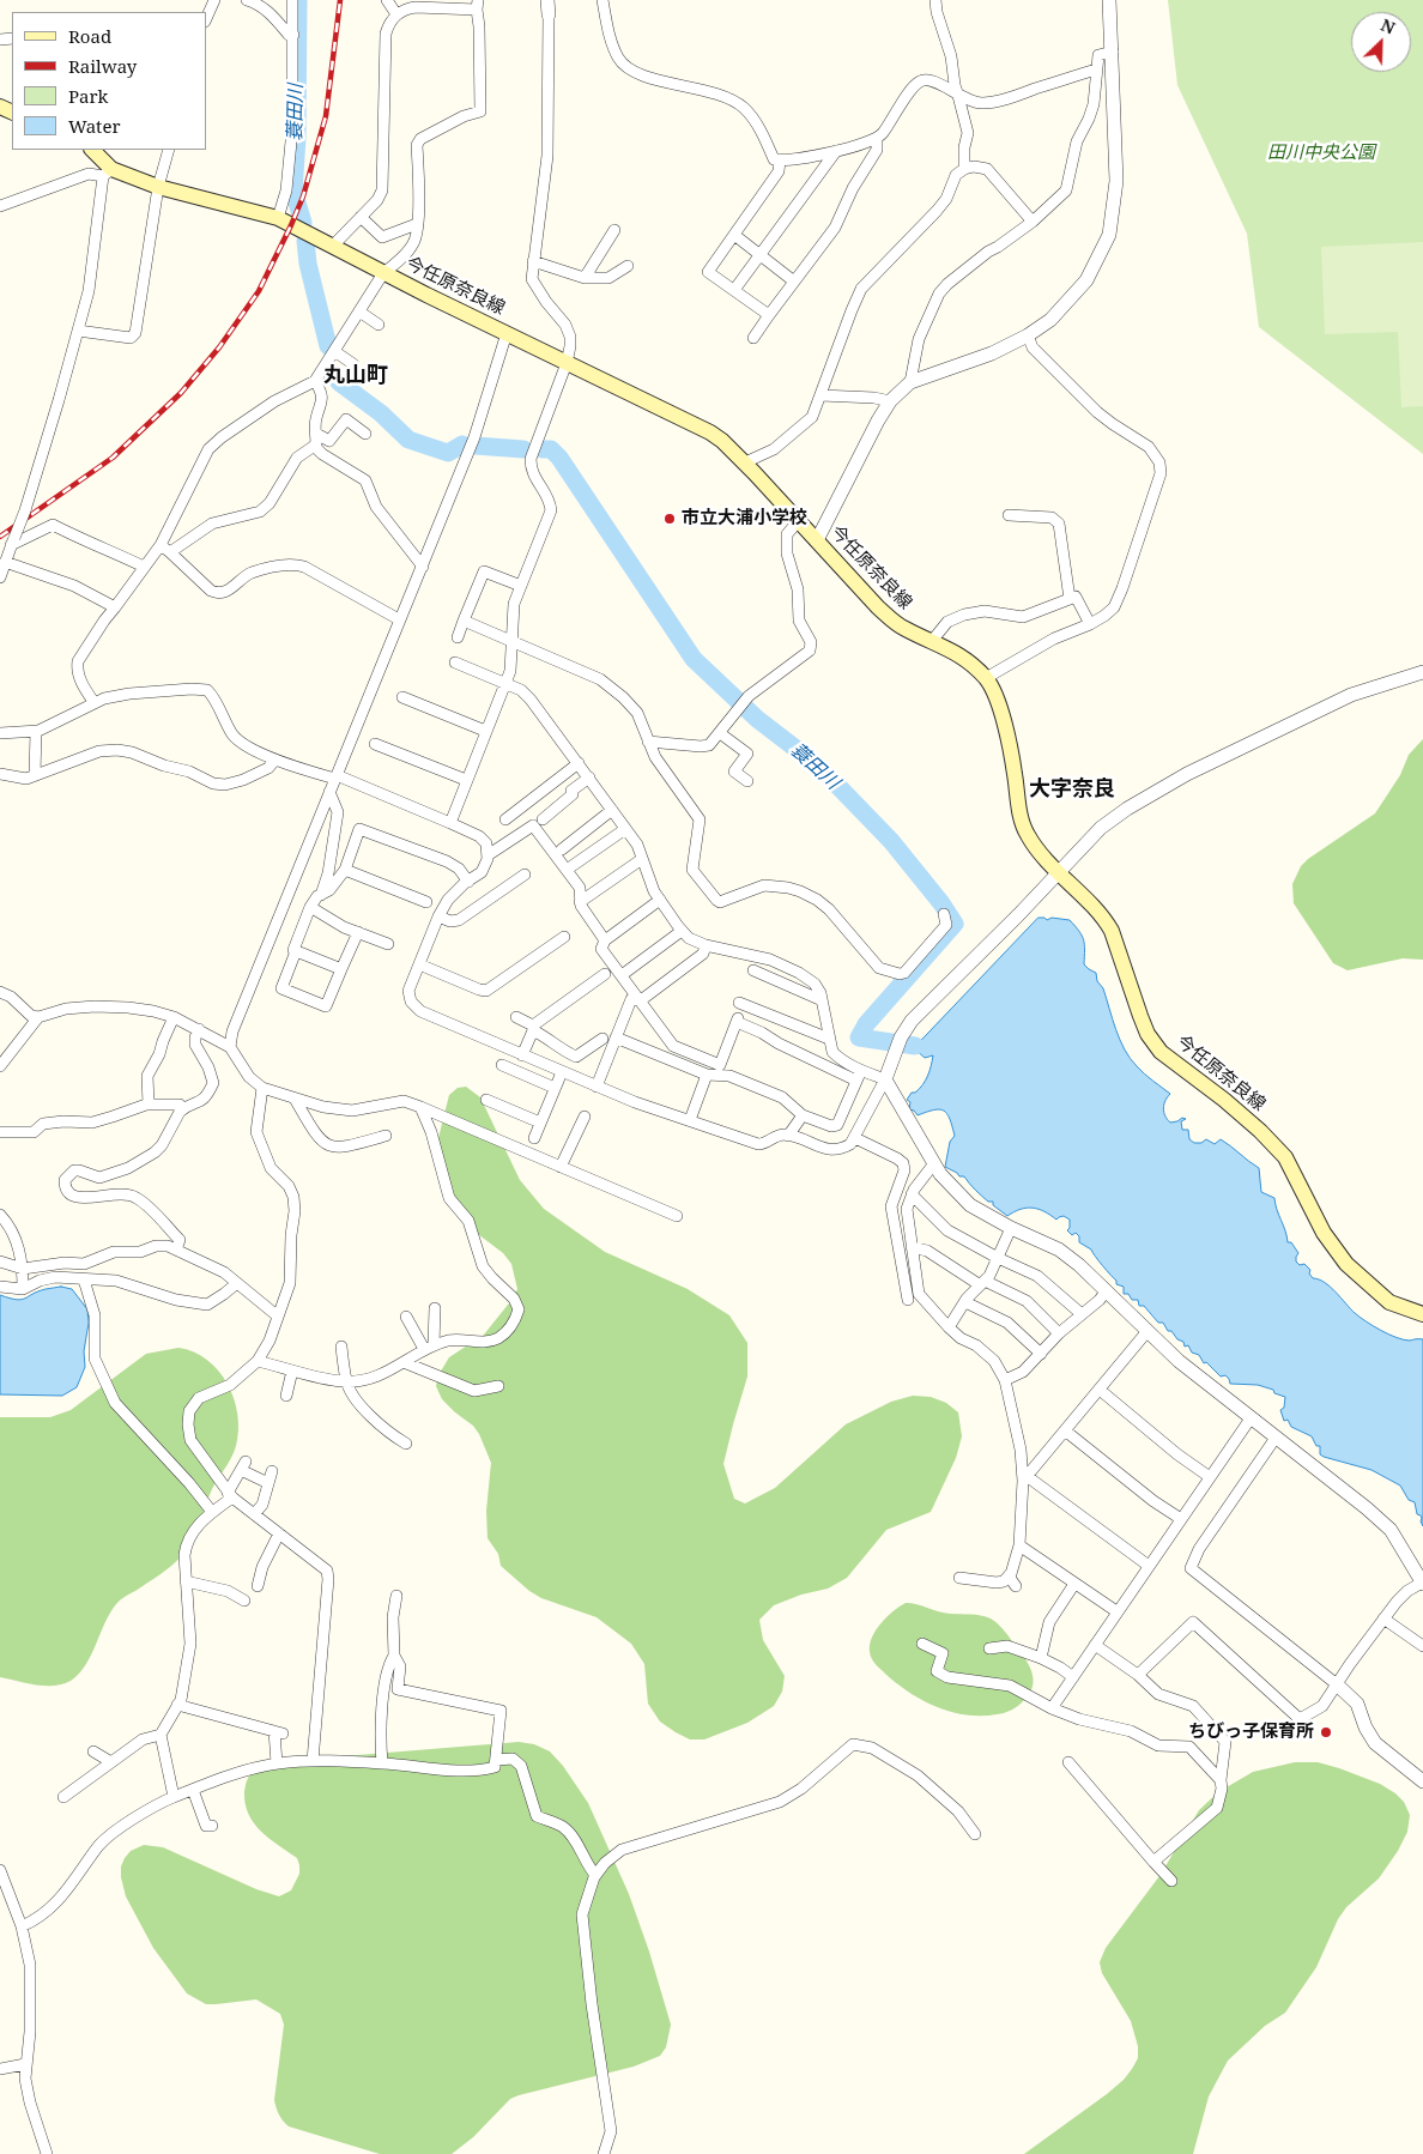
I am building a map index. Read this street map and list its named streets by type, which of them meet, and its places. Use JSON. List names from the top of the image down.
{
  "streets": {
    "main road": ["今任原奈良線"]
  },
  "districts": ["丸山町", "大字奈良"],
  "water": ["蓑田川"],
  "parks": ["田川中央公園"],
  "places": ["市立大浦小学校", "ちびっ子保育所"],
  "legend": [
    "Road",
    "Railway",
    "Park",
    "Water"
  ],
  "north": "top right"
}
